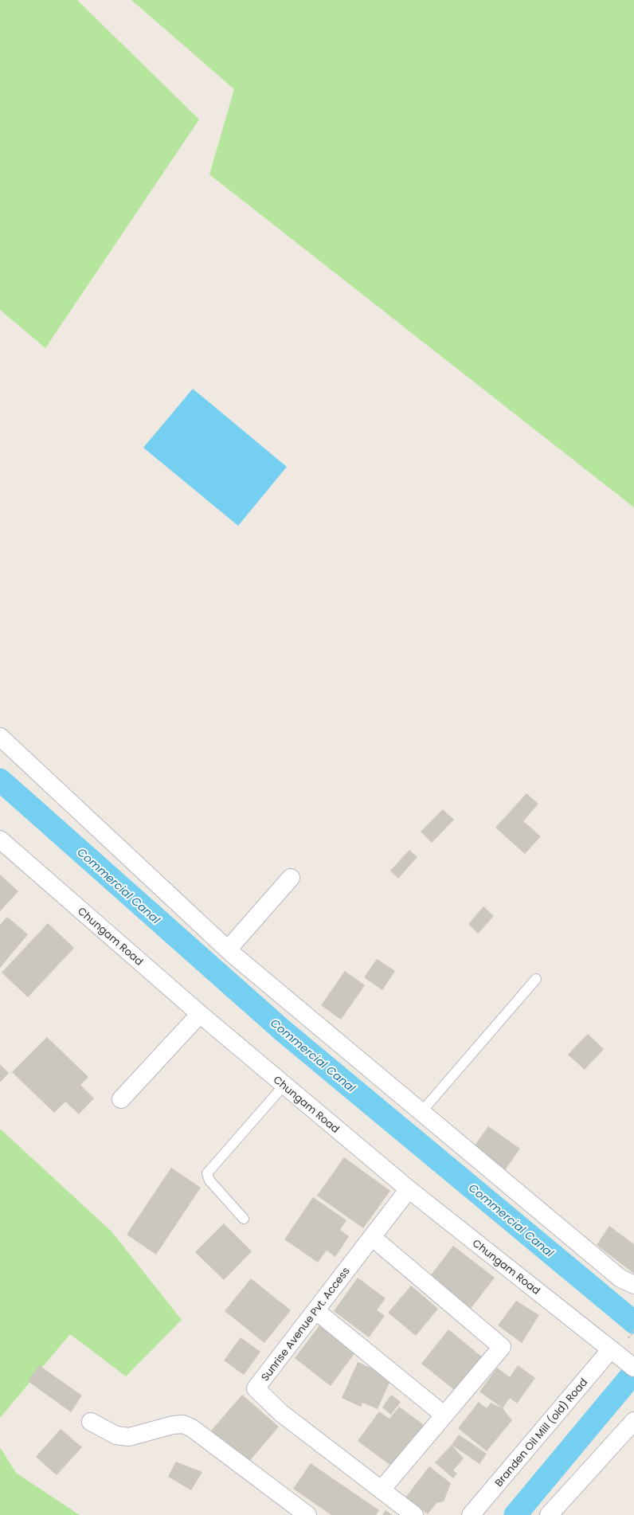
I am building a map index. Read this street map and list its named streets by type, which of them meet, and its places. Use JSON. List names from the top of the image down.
{
  "streets": {
    "street": ["Chungam Road", "Sunrise Avenue Pvt. Access", "Branden Oil Mill (old) Road"]
  },
  "crossings": [
    ["Chungam Road", "Sunrise Avenue Pvt. Access"],
    ["Chungam Road", "Branden Oil Mill (old) Road"]
  ],
  "water": ["Commercial Canal"]
}
